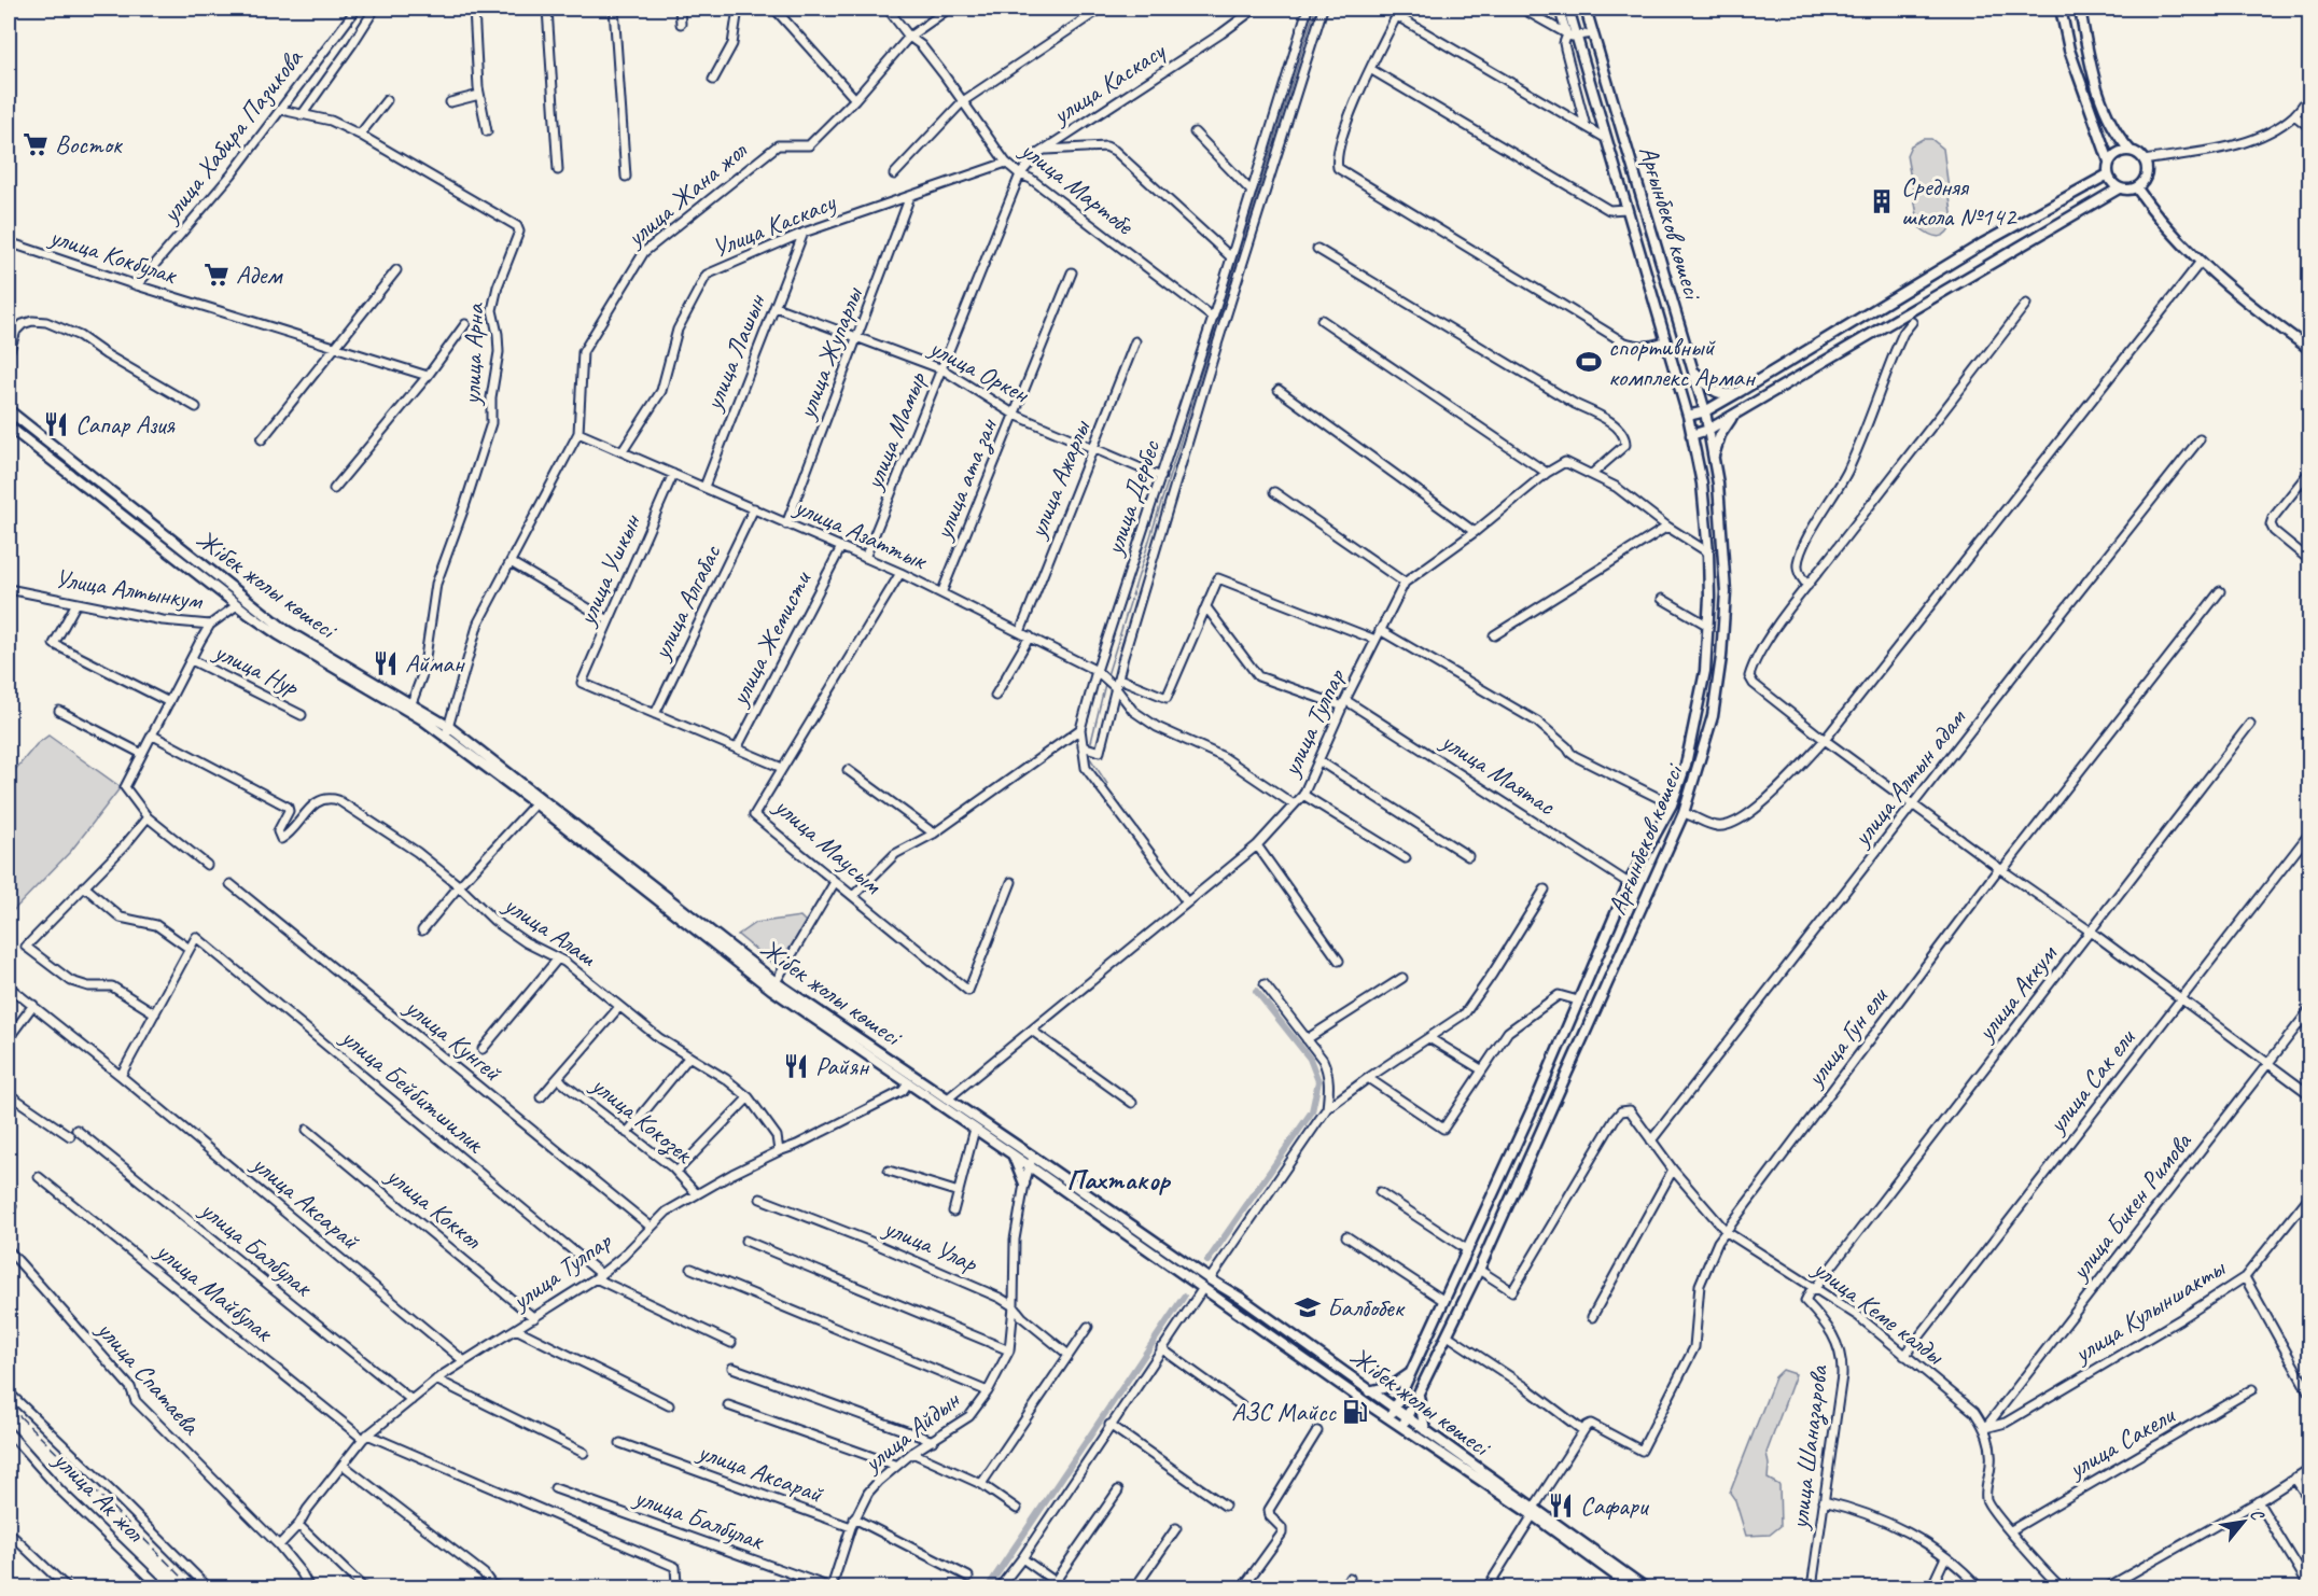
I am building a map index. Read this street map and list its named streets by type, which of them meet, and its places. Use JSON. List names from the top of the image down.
{
  "streets": {
    "main road": ["Арғынбеков көшесі", "Жібек жолы көшесі"],
    "street": [
      "улица Каскасу",
      "улица Хабира Пазикова",
      "улица Мартобе",
      "улица Жана жол",
      "Улица Каскасу",
      "улица Кокбулак",
      "улица Лашын",
      "улица Жупарлы",
      "улица Арна",
      "улица Оркен",
      "улица Мамыр",
      "улица ата зан",
      "улица Ажарлы",
      "улица Дербес",
      "улица Азаттык",
      "улица Ушкын",
      "Улица Алтынкум",
      "улица Алгабас",
      "улица Жемисти",
      "улица Нур",
      "улица Тулпар",
      "улица Маятас",
      "улица Алтын адам",
      "улица Маусым",
      "улица Алаш",
      "улица Аккум",
      "улица Гун ели",
      "улица Кунгей",
      "улица Сак ели",
      "улица Бейбитшилик",
      "улица Кокозек",
      "улица Аксарай",
      "улица Бикен Римова",
      "улица Коккол",
      "улица Улар",
      "улица Балбулак",
      "улица Майбулак",
      "улица Кулыншакты",
      "улица Кеме калды",
      "улица Спатаева",
      "улица Айдын",
      "улица Сакели",
      "улица Шаназарова",
      "улица Ак жол"
    ]
  },
  "crossings": [
    ["улица Каскасу", "улица Мартобе"],
    ["улица Каскасу", "улица Мамыр"],
    ["улица Хабира Пазикова", "улица Кокбулак"],
    ["улица Хабира Пазикова", "улица Арна"],
    ["улица Мартобе", "улица Жана жол"],
    ["улица Мартобе", "Улица Каскасу"],
    ["улица Мартобе", "улица Мамыр"],
    ["улица Мартобе", "улица Дербес"],
    ["улица Жана жол", "улица Азаттык"],
    ["улица Жана жол", "Жібек жолы көшесі"],
    ["Арғынбеков көшесі", "Жібек жолы көшесі"],
    ["Арғынбеков көшесі", "улица Тулпар"],
    ["Арғынбеков көшесі", "улица Маятас"],
    ["Арғынбеков көшесі", "улица Кеме калды"],
    ["Улица Каскасу", "улица Лашын"],
    ["Улица Каскасу", "улица Жупарлы"],
    ["Улица Каскасу", "улица Азаттык"],
    ["улица Лашын", "улица Оркен"],
    ["улица Лашын", "улица Азаттык"],
    ["улица Жупарлы", "улица Оркен"],
    ["улица Жупарлы", "улица Азаттык"],
    ["улица Арна", "Жібек жолы көшесі"],
    ["улица Оркен", "улица Мамыр"],
    ["улица Оркен", "улица ата зан"],
    ["улица Оркен", "улица Ажарлы"],
    ["улица Оркен", "улица Дербес"],
    ["улица Мамыр", "улица Азаттык"],
    ["улица ата зан", "улица Азаттык"],
    ["улица Ажарлы", "улица Азаттык"],
    ["улица Дербес", "улица Азаттык"],
    ["улица Азаттык", "улица Ушкын"],
    ["улица Азаттык", "улица Алгабас"],
    ["улица Азаттык", "улица Жемисти"],
    ["улица Азаттык", "улица Тулпар"],
    ["улица Азаттык", "улица Маусым"],
    ["улица Ушкын", "улица Алгабас"],
    ["Жібек жолы көшесі", "Улица Алтынкум"],
    ["Жібек жолы көшесі", "улица Тулпар"],
    ["Жібек жолы көшесі", "улица Айдын"],
    ["улица Тулпар", "улица Маятас"],
    ["улица Тулпар", "улица Алаш"],
    ["улица Тулпар", "улица Кунгей"],
    ["улица Тулпар", "улица Бейбитшилик"],
    ["улица Тулпар", "улица Кокозек"],
    ["улица Тулпар", "улица Аксарай"],
    ["улица Тулпар", "улица Коккол"],
    ["улица Тулпар", "улица Балбулак"],
    ["улица Тулпар", "улица Майбулак"],
    ["улица Тулпар", "улица Спатаева"],
    ["улица Алтын адам", "улица Кеме калды"],
    ["улица Аккум", "улица Кеме калды"],
    ["улица Аккум", "улица Шаназарова"],
    ["улица Гун ели", "улица Кеме калды"],
    ["улица Сак ели", "улица Кеме калды"],
    ["улица Аксарай", "улица Айдын"],
    ["улица Бикен Римова", "улица Кулыншакты"],
    ["улица Бикен Римова", "улица Кеме калды"],
    ["улица Улар", "улица Айдын"],
    ["улица Балбулак", "улица Майбулак"],
    ["улица Балбулак", "улица Айдын"],
    ["улица Кулыншакты", "улица Кеме калды"],
    ["улица Кеме калды", "улица Сакели"],
    ["улица Кеме калды", "улица Шаназарова"]
  ],
  "districts": ["Пахтакор"],
  "places": {
    "supermarket": ["Восток", "Адем"],
    "building": ["Средняя школа №142"],
    "sports": ["спортивный комплекс Арман"],
    "restaurant": [
      "Сапар Азия",
      "Айман",
      "Райян",
      "Сафари"
    ],
    "school or university": ["Балбобек"],
    "fuel station": ["АЗС Майсс"]
  },
  "north": "top right"
}
